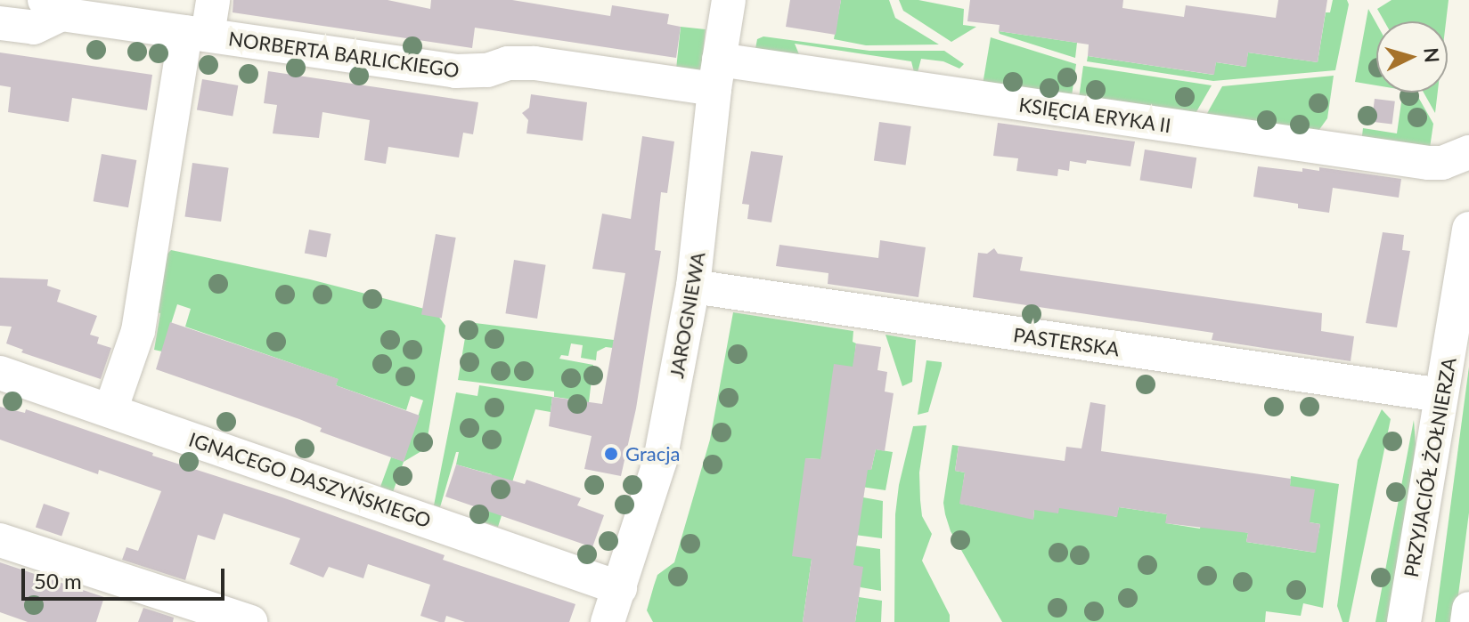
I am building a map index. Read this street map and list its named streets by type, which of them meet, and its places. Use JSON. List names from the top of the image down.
{
  "streets": {
    "street": [
      "NORBERTA BARLICKIEGO",
      "KSIĘCIA ERYKA II",
      "JAROGNIEWA",
      "PASTERSKA",
      "PRZYJACIÓŁ ŻOŁNIERZA",
      "IGNACEGO DASZYŃSKIEGO"
    ]
  },
  "crossings": [
    ["NORBERTA BARLICKIEGO", "KSIĘCIA ERYKA II"],
    ["NORBERTA BARLICKIEGO", "JAROGNIEWA"],
    ["KSIĘCIA ERYKA II", "JAROGNIEWA"],
    ["JAROGNIEWA", "PASTERSKA"],
    ["JAROGNIEWA", "IGNACEGO DASZYŃSKIEGO"],
    ["PASTERSKA", "PRZYJACIÓŁ ŻOŁNIERZA"]
  ],
  "places": ["Gracja"],
  "scale_bar": "50 m",
  "north": "right"
}
